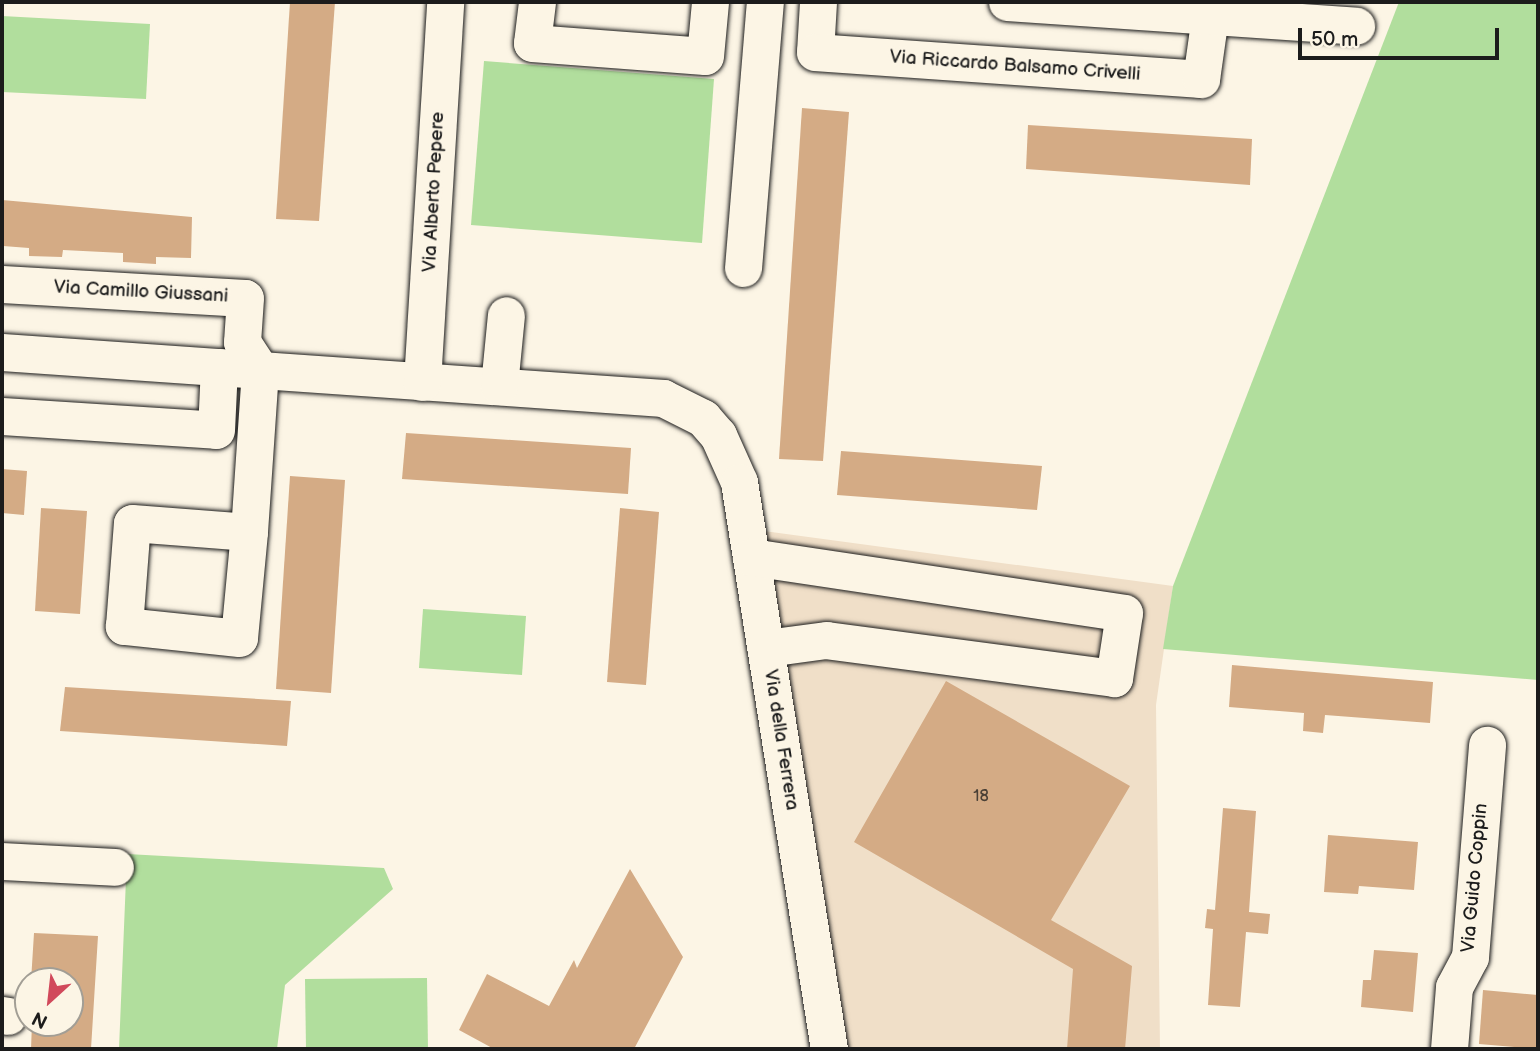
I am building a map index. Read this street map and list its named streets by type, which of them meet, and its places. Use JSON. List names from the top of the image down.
{
  "streets": {
    "street": [
      "Via Riccardo Balsamo Crivelli",
      "Via Alberto Pepere",
      "Via Camillo Giussani",
      "Via della Ferrera",
      "Via Guido Coppin"
    ]
  },
  "house_numbers": ["18"],
  "scale_bar": "50 m",
  "north": "bottom left"
}
